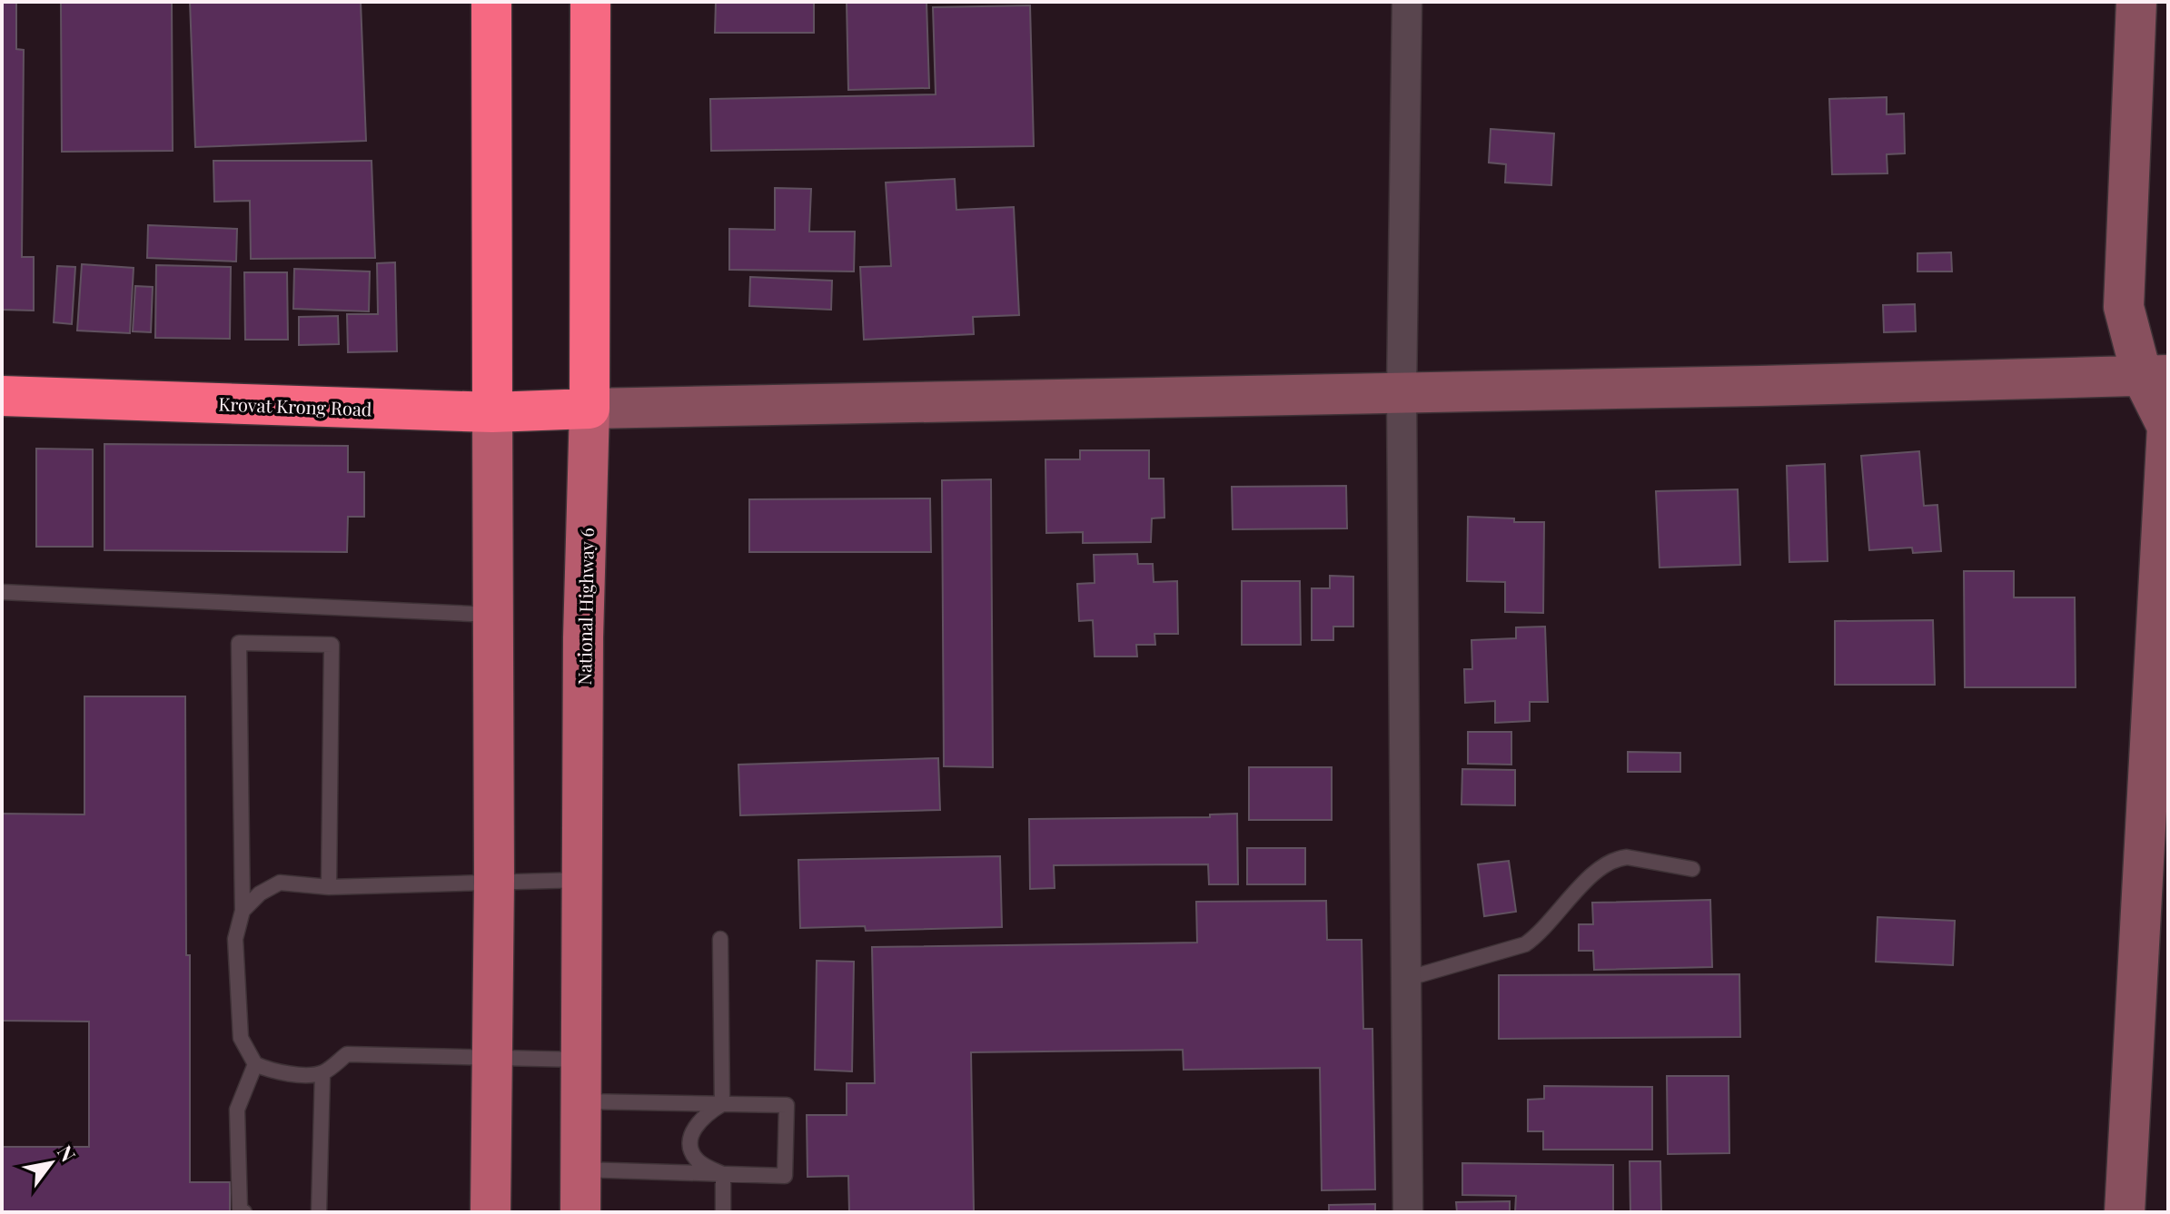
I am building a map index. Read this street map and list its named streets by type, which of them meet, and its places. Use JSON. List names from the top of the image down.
{
  "streets": {
    "highway": ["Krovat Krong Road", "National Highway 6"]
  },
  "crossings": [
    ["Krovat Krong Road", "National Highway 6"]
  ],
  "north": "top right"
}
